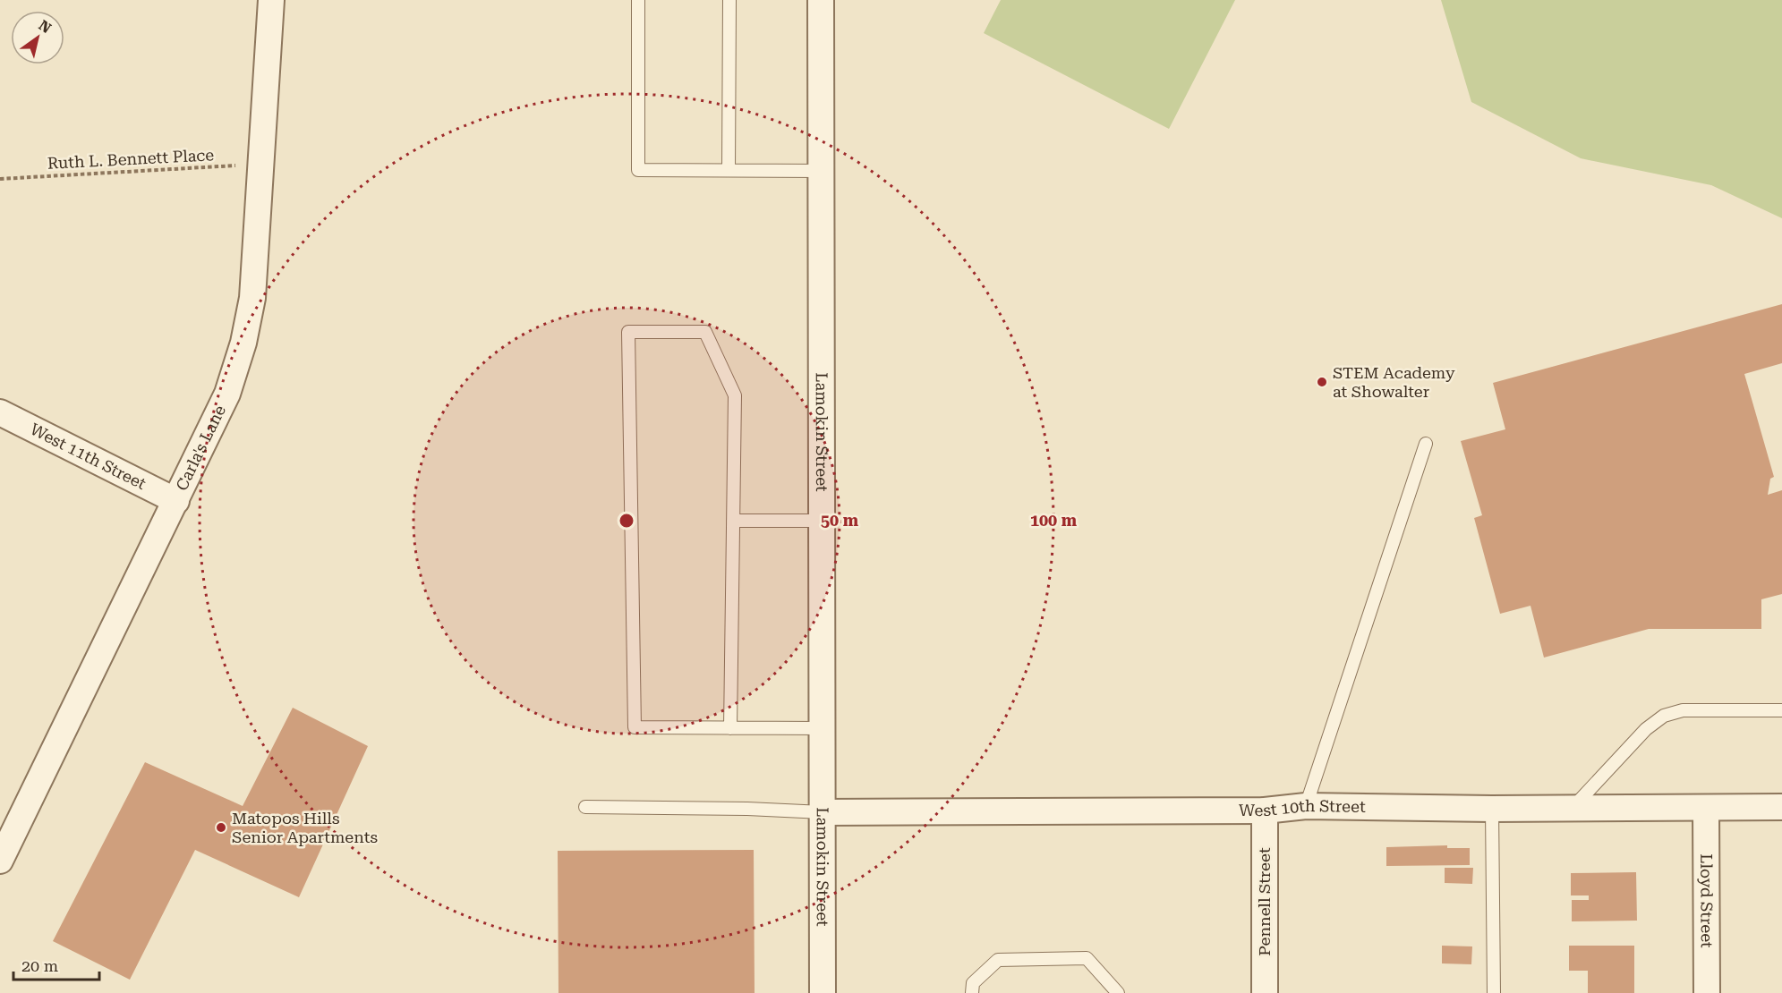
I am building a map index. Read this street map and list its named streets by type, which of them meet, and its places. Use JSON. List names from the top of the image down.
{
  "streets": {
    "street": [
      "Lamokin Street",
      "Carla's Lane",
      "West 11th Street",
      "West 10th Street",
      "Lloyd Street",
      "Pennell Street"
    ],
    "path": ["Ruth L. Bennett Place"]
  },
  "crossings": [
    ["Ruth L. Bennett Place", "Carla's Lane"],
    ["Lamokin Street", "West 10th Street"],
    ["Carla's Lane", "West 11th Street"],
    ["West 10th Street", "Lloyd Street"],
    ["West 10th Street", "Pennell Street"]
  ],
  "places": ["STEM Academy at Showalter", "Matopos Hills Senior Apartments"],
  "scale_bar": "20 m",
  "north": "top right",
  "rings": ["50 m", "100 m"]
}
